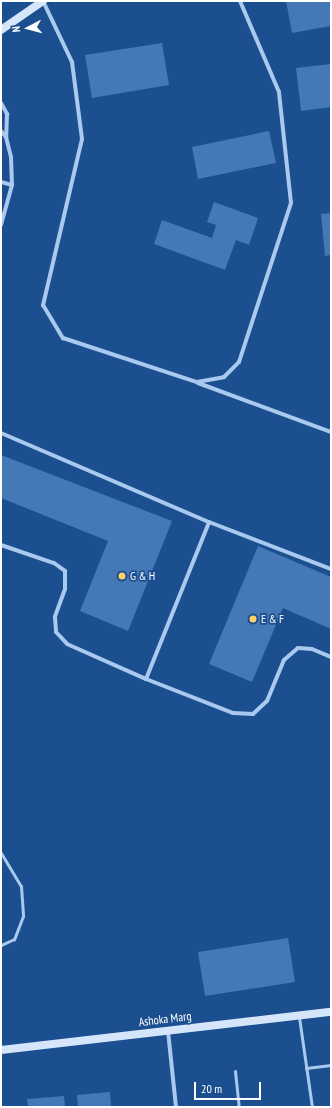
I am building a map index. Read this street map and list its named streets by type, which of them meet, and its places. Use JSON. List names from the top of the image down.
{
  "streets": {
    "street": ["Ashoka Marg"]
  },
  "places": ["G & H", "E & F"],
  "scale_bar": "20 m",
  "north": "left"
}
